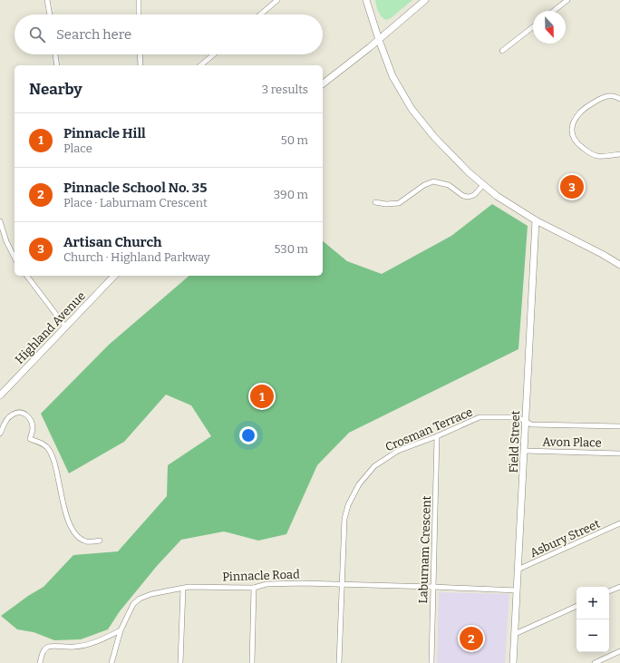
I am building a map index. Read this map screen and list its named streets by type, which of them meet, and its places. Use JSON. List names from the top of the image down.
{
  "streets": {
    "street": [
      "Highland Avenue",
      "Crosman Terrace",
      "Field Street",
      "Avon Place",
      "Asbury Street",
      "Laburnam Crescent",
      "Pinnacle Road"
    ]
  },
  "crossings": [
    ["Crosman Terrace", "Field Street"],
    ["Crosman Terrace", "Laburnam Crescent"],
    ["Crosman Terrace", "Pinnacle Road"],
    ["Field Street", "Avon Place"],
    ["Field Street", "Asbury Street"],
    ["Field Street", "Pinnacle Road"],
    ["Laburnam Crescent", "Pinnacle Road"]
  ],
  "north": "bottom",
  "page": {
    "search": "Search here",
    "heading": ["Nearby", "3 results"],
    "list": [
      {
        "mark": "1",
        "name": "Pinnacle Hill",
        "note": "Place",
        "value": "50 m"
      },
      {
        "mark": "2",
        "name": "Pinnacle School No. 35",
        "note": "Place · Laburnam Crescent",
        "value": "390 m"
      },
      {
        "mark": "3",
        "name": "Artisan Church",
        "note": "Church · Highland Parkway",
        "value": "530 m"
      }
    ],
    "pins": ["3", "1", "2"],
    "map_buttons": ["+", "−"]
  }
}
